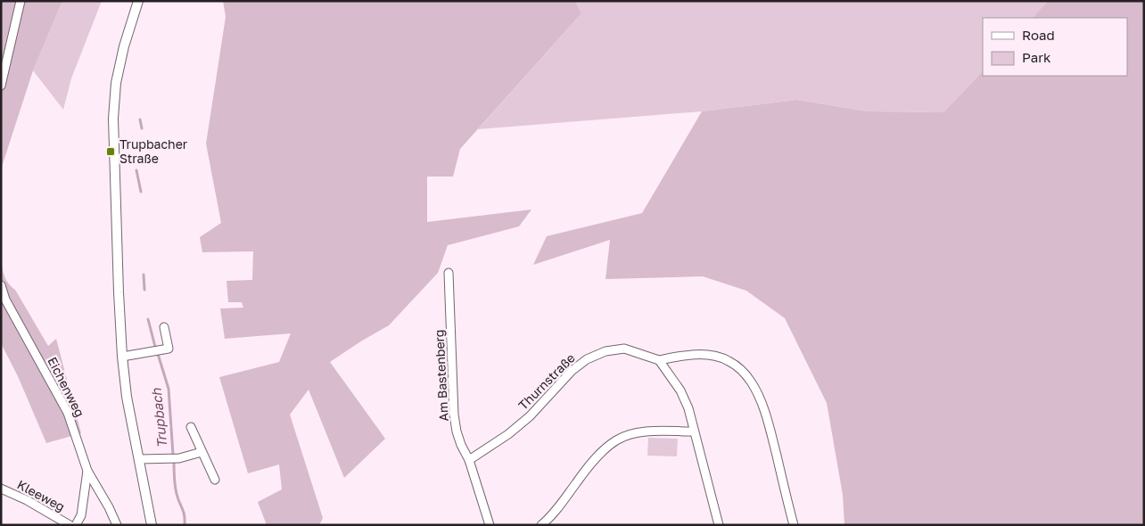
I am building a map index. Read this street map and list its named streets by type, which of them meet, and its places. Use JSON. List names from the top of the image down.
{
  "streets": {
    "street": [
      "Am Bastenberg",
      "Thurnstraße",
      "Eichenweg",
      "Kleeweg"
    ]
  },
  "crossings": [
    ["Am Bastenberg", "Thurnstraße"],
    ["Eichenweg", "Kleeweg"]
  ],
  "water": ["Trupbach"],
  "places": {
    "transit": ["Trupbacher Straße"]
  },
  "legend": ["Road", "Park"]
}
